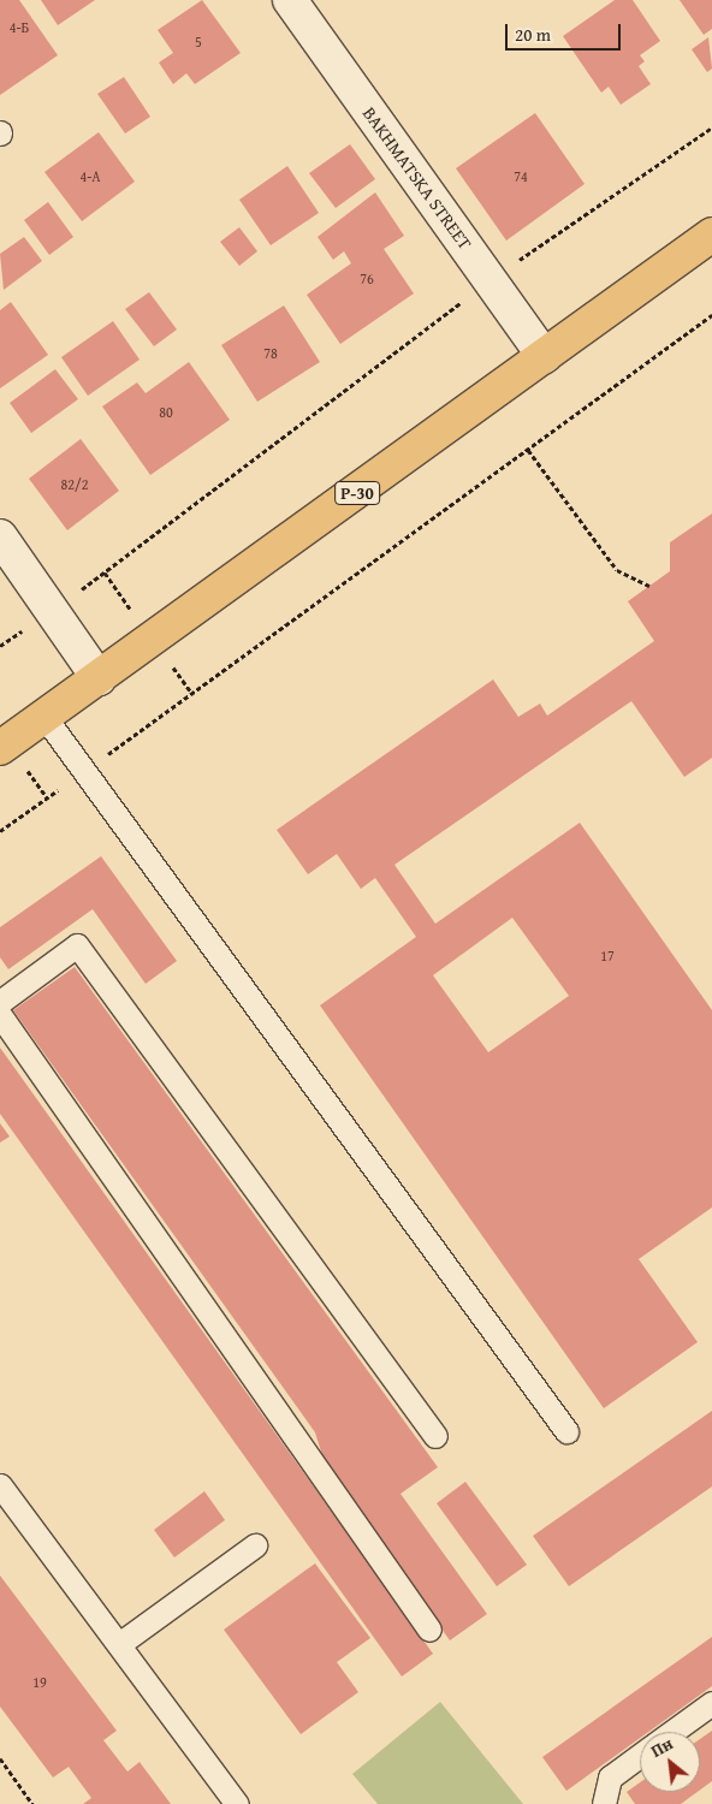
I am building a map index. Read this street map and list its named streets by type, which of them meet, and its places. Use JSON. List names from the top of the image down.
{
  "streets": {
    "main road": ["Р-30"],
    "street": ["BAKHMATSKA STREET"]
  },
  "crossings": [
    ["BAKHMATSKA STREET", "Р-30"]
  ],
  "house_numbers": [
    "4-Б",
    "5",
    "4-А",
    "74",
    "76",
    "78",
    "80",
    "82/2",
    "17",
    "19"
  ],
  "scale_bar": "20 m",
  "north": "top left"
}
